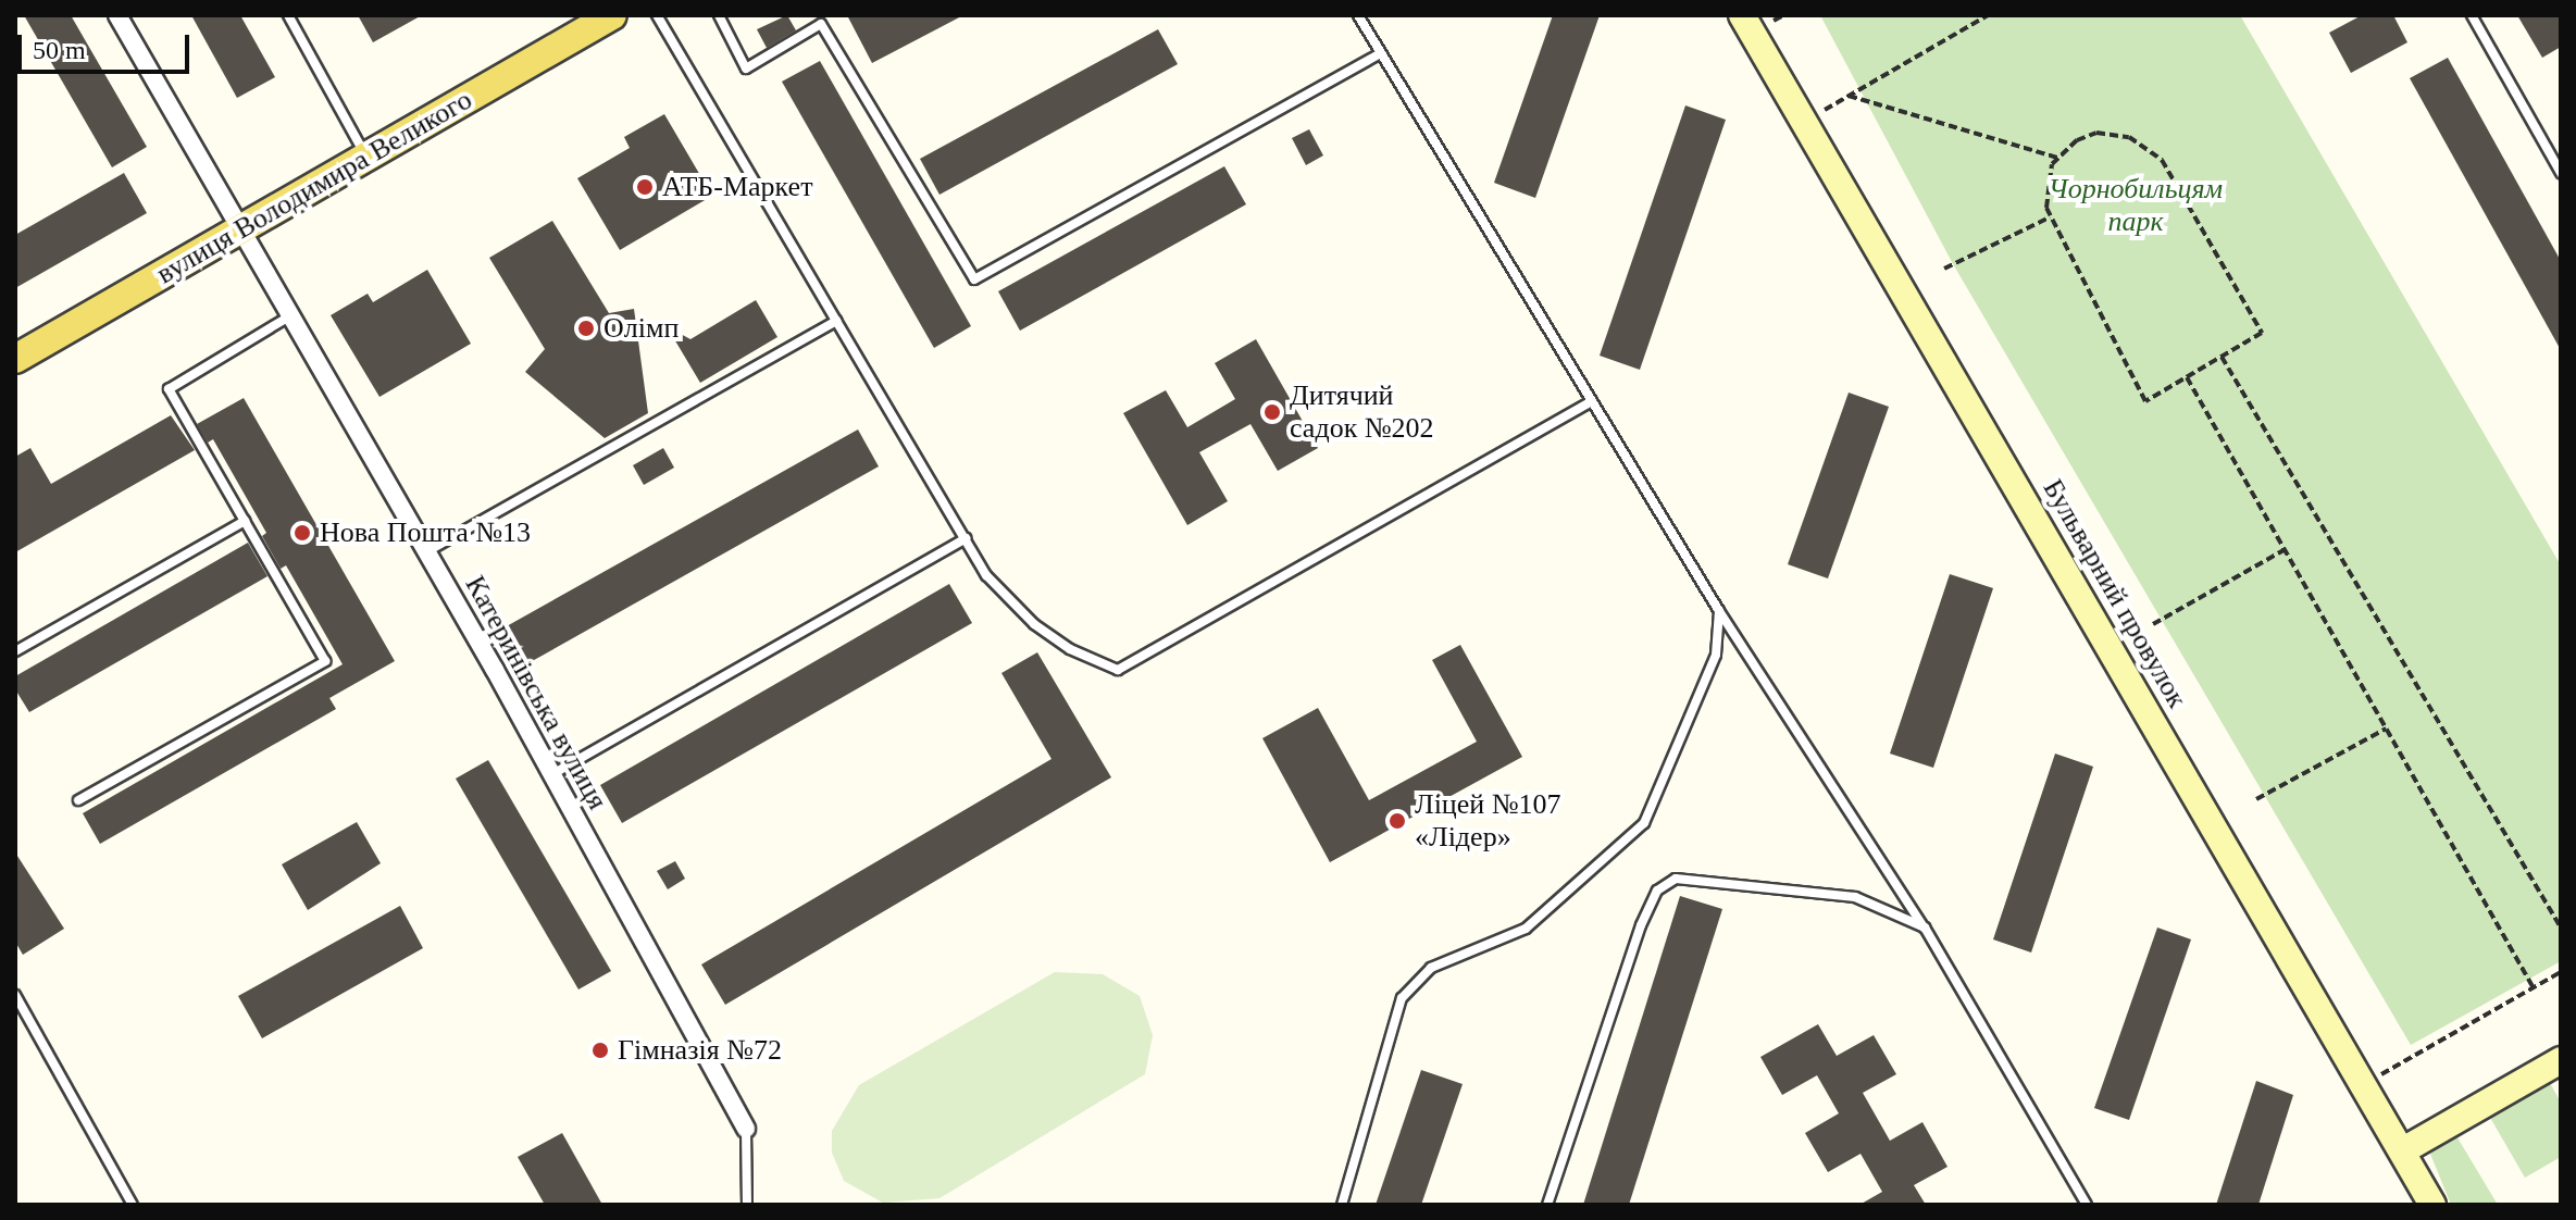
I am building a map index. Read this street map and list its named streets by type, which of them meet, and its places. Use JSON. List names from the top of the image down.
{
  "streets": {
    "main road": ["вулиця Володимира Великого"],
    "street": ["Бульварний провулок", "Катеринівська вулиця"]
  },
  "crossings": [
    ["вулиця Володимира Великого", "Катеринівська вулиця"]
  ],
  "parks": ["Чорнобильцям парк"],
  "places": [
    "АТБ-Маркет",
    "Олімп",
    "Дитячий садок №202",
    "Нова Пошта №13",
    "Ліцей №107 «Лідер»",
    "Гімназія №72"
  ],
  "scale_bar": "50 m"
}
